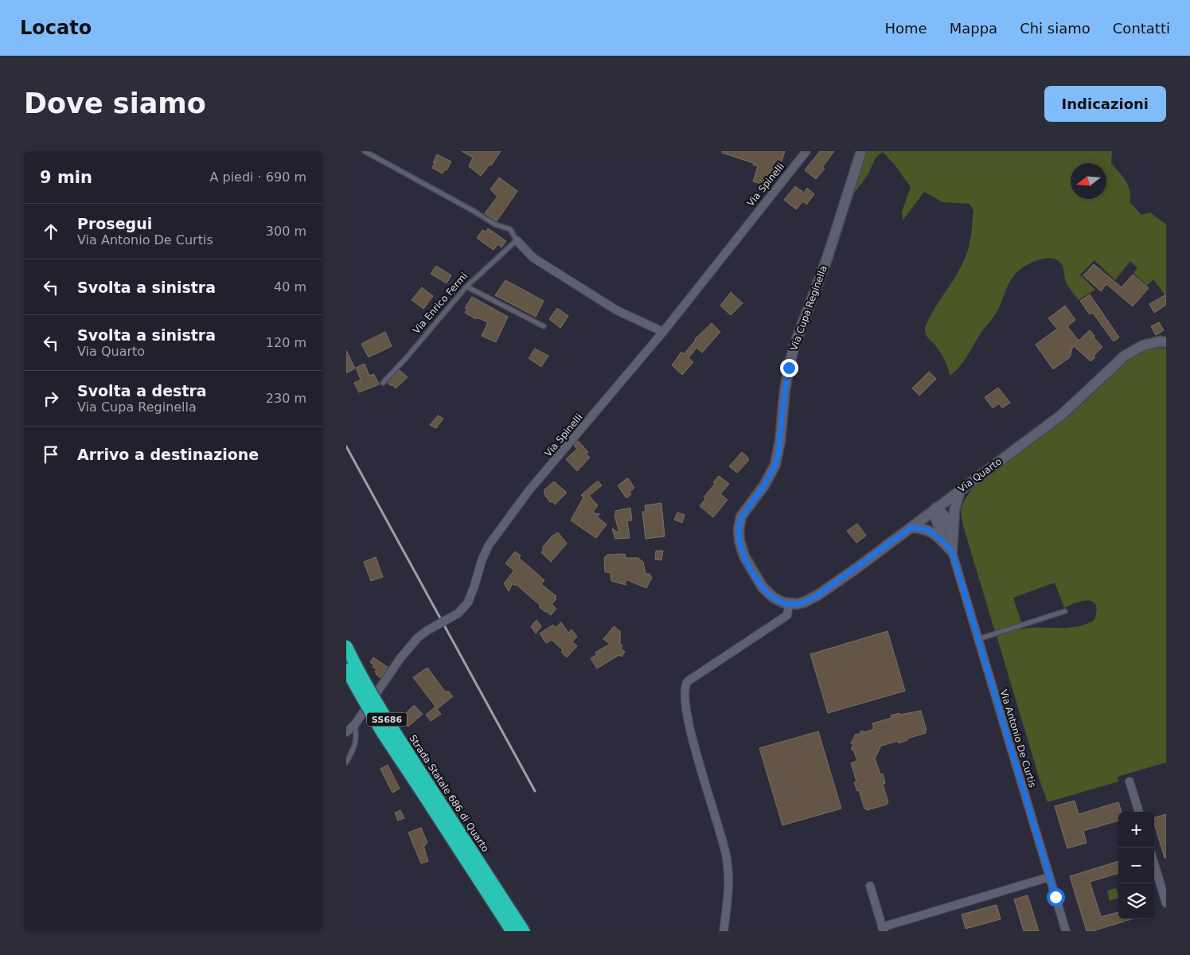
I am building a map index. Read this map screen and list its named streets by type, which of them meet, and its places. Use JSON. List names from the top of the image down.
{
  "streets": {
    "highway": ["SS686", "Strada Statale 686 di Quarto"],
    "street": [
      "Via Spinelli",
      "Via Cupa Reginella",
      "Via Quarto",
      "Via Antonio De Curtis"
    ],
    "lane": ["Via Enrico Fermi"]
  },
  "crossings": [
    ["Via Cupa Reginella", "Via Quarto"]
  ],
  "north": "left",
  "page": {
    "header": "Locato",
    "nav": [
      "Home",
      "Mappa",
      "Chi siamo",
      "Contatti"
    ],
    "buttons": "Indicazioni",
    "title": "Dove siamo",
    "heading": ["9 min", "A piedi · 690 m"],
    "list": [
      ["Prosegui", "Via Antonio De Curtis", "300 m"],
      ["Svolta a sinistra", "40 m"],
      ["Svolta a sinistra", "Via Quarto", "120 m"],
      ["Svolta a destra", "Via Cupa Reginella", "230 m"],
      "Arrivo a destinazione"
    ],
    "map_buttons": ["+", "−"]
  }
}
